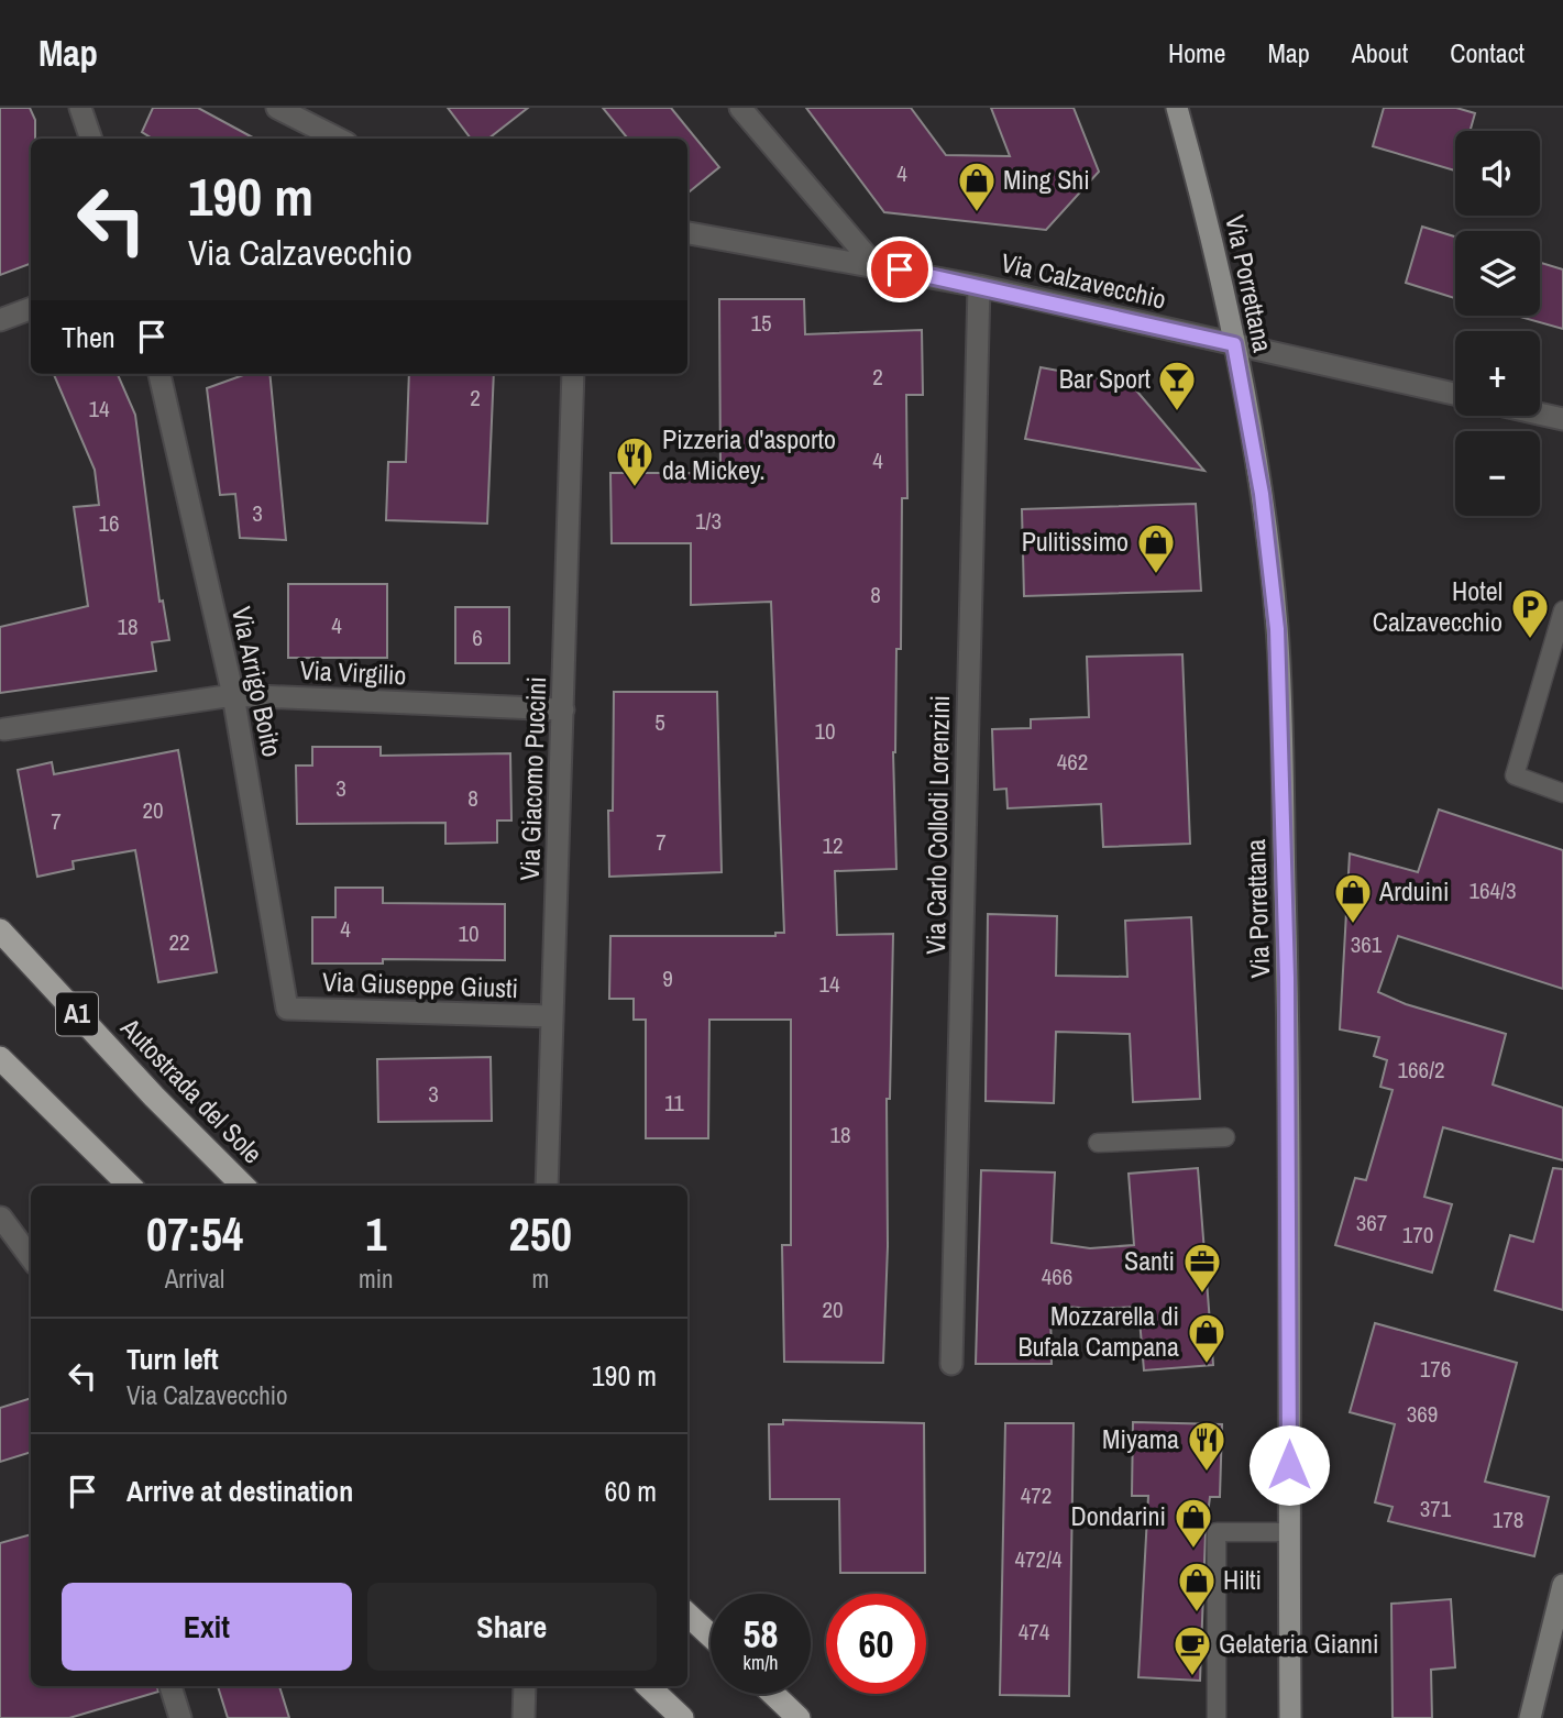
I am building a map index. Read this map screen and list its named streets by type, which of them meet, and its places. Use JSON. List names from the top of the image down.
{
  "streets": {
    "highway": ["A1", "Autostrada del Sole"],
    "main road": ["Via Porrettana"],
    "street": [
      "Via Calzavecchio",
      "Via Virgilio",
      "Via Arrigo Boito",
      "Via Giacomo Puccini",
      "Via Carlo Collodi Lorenzini",
      "Via Giuseppe Giusti"
    ]
  },
  "crossings": [
    ["Via Calzavecchio", "Via Porrettana"],
    ["Via Calzavecchio", "Via Carlo Collodi Lorenzini"],
    ["Via Virgilio", "Via Arrigo Boito"],
    ["Via Virgilio", "Via Giacomo Puccini"],
    ["Via Arrigo Boito", "Via Giuseppe Giusti"],
    ["Via Giacomo Puccini", "Via Giuseppe Giusti"]
  ],
  "places": {
    "shop": [
      "Ming Shi",
      "Pulitissimo",
      "Arduini",
      "Mozzarella di Bufala Campana",
      "Dondarini",
      "Hilti"
    ],
    "bar": ["Bar Sport"],
    "restaurant": ["Pizzeria d'asporto da Mickey.", "Miyama"],
    "parking": ["Hotel Calzavecchio"],
    "office": ["Santi"],
    "cafe": ["Gelateria Gianni"]
  },
  "house_numbers": [
    "4",
    "15",
    "2",
    "2",
    "14",
    "4",
    "3",
    "1/3",
    "16",
    "8",
    "4",
    "18",
    "6",
    "5",
    "10",
    "462",
    "3",
    "8",
    "20",
    "7",
    "7",
    "12",
    "164/3",
    "4",
    "10",
    "22",
    "361",
    "9",
    "14",
    "166/2",
    "3",
    "11",
    "18",
    "367",
    "170",
    "466",
    "20",
    "176",
    "369",
    "472",
    "371",
    "178",
    "472/4",
    "474"
  ],
  "page": {
    "header": "Map",
    "nav": [
      "Home",
      "Map",
      "About",
      "Contact"
    ],
    "map_buttons": ["+", "−"],
    "turn": ["190 m", "Via Calzavecchio"],
    "then": "Then",
    "eta": [
      "07:54",
      "Arrival",
      "1",
      "min",
      "250",
      "m"
    ],
    "list": [
      {
        "name": "Turn left",
        "note": "Via Calzavecchio",
        "value": "190 m"
      },
      {
        "name": "Arrive at destination",
        "value": "60 m"
      }
    ],
    "buttons": ["Exit", "Share"],
    "speed": "58 km/h",
    "limit": "60"
  }
}
